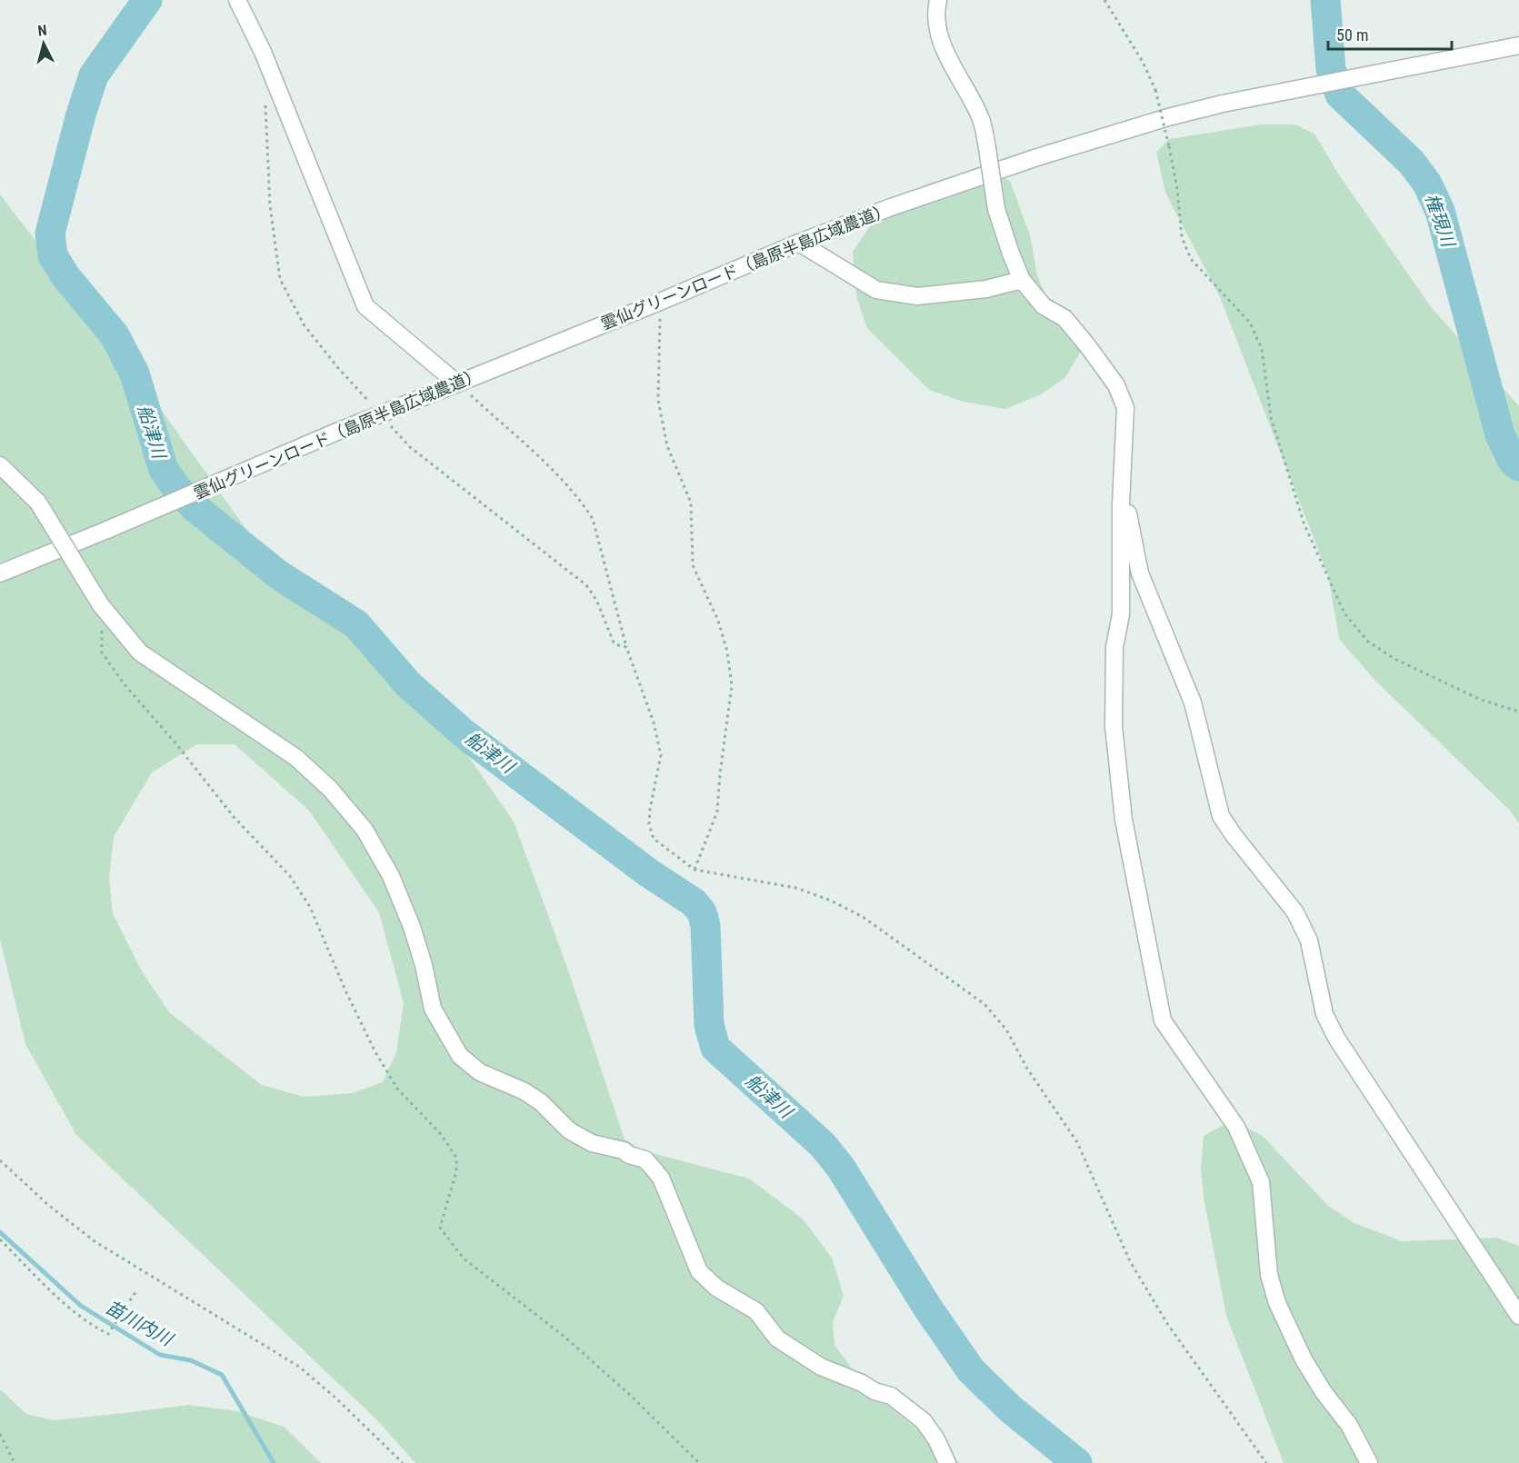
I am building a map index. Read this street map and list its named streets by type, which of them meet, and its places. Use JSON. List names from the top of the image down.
{
  "streets": {
    "street": ["雲仙グリーンロード（島原半島広域農道）"]
  },
  "water": ["権現川", "船津川", "苗川内川"],
  "scale_bar": "50 m",
  "north": "top"
}
